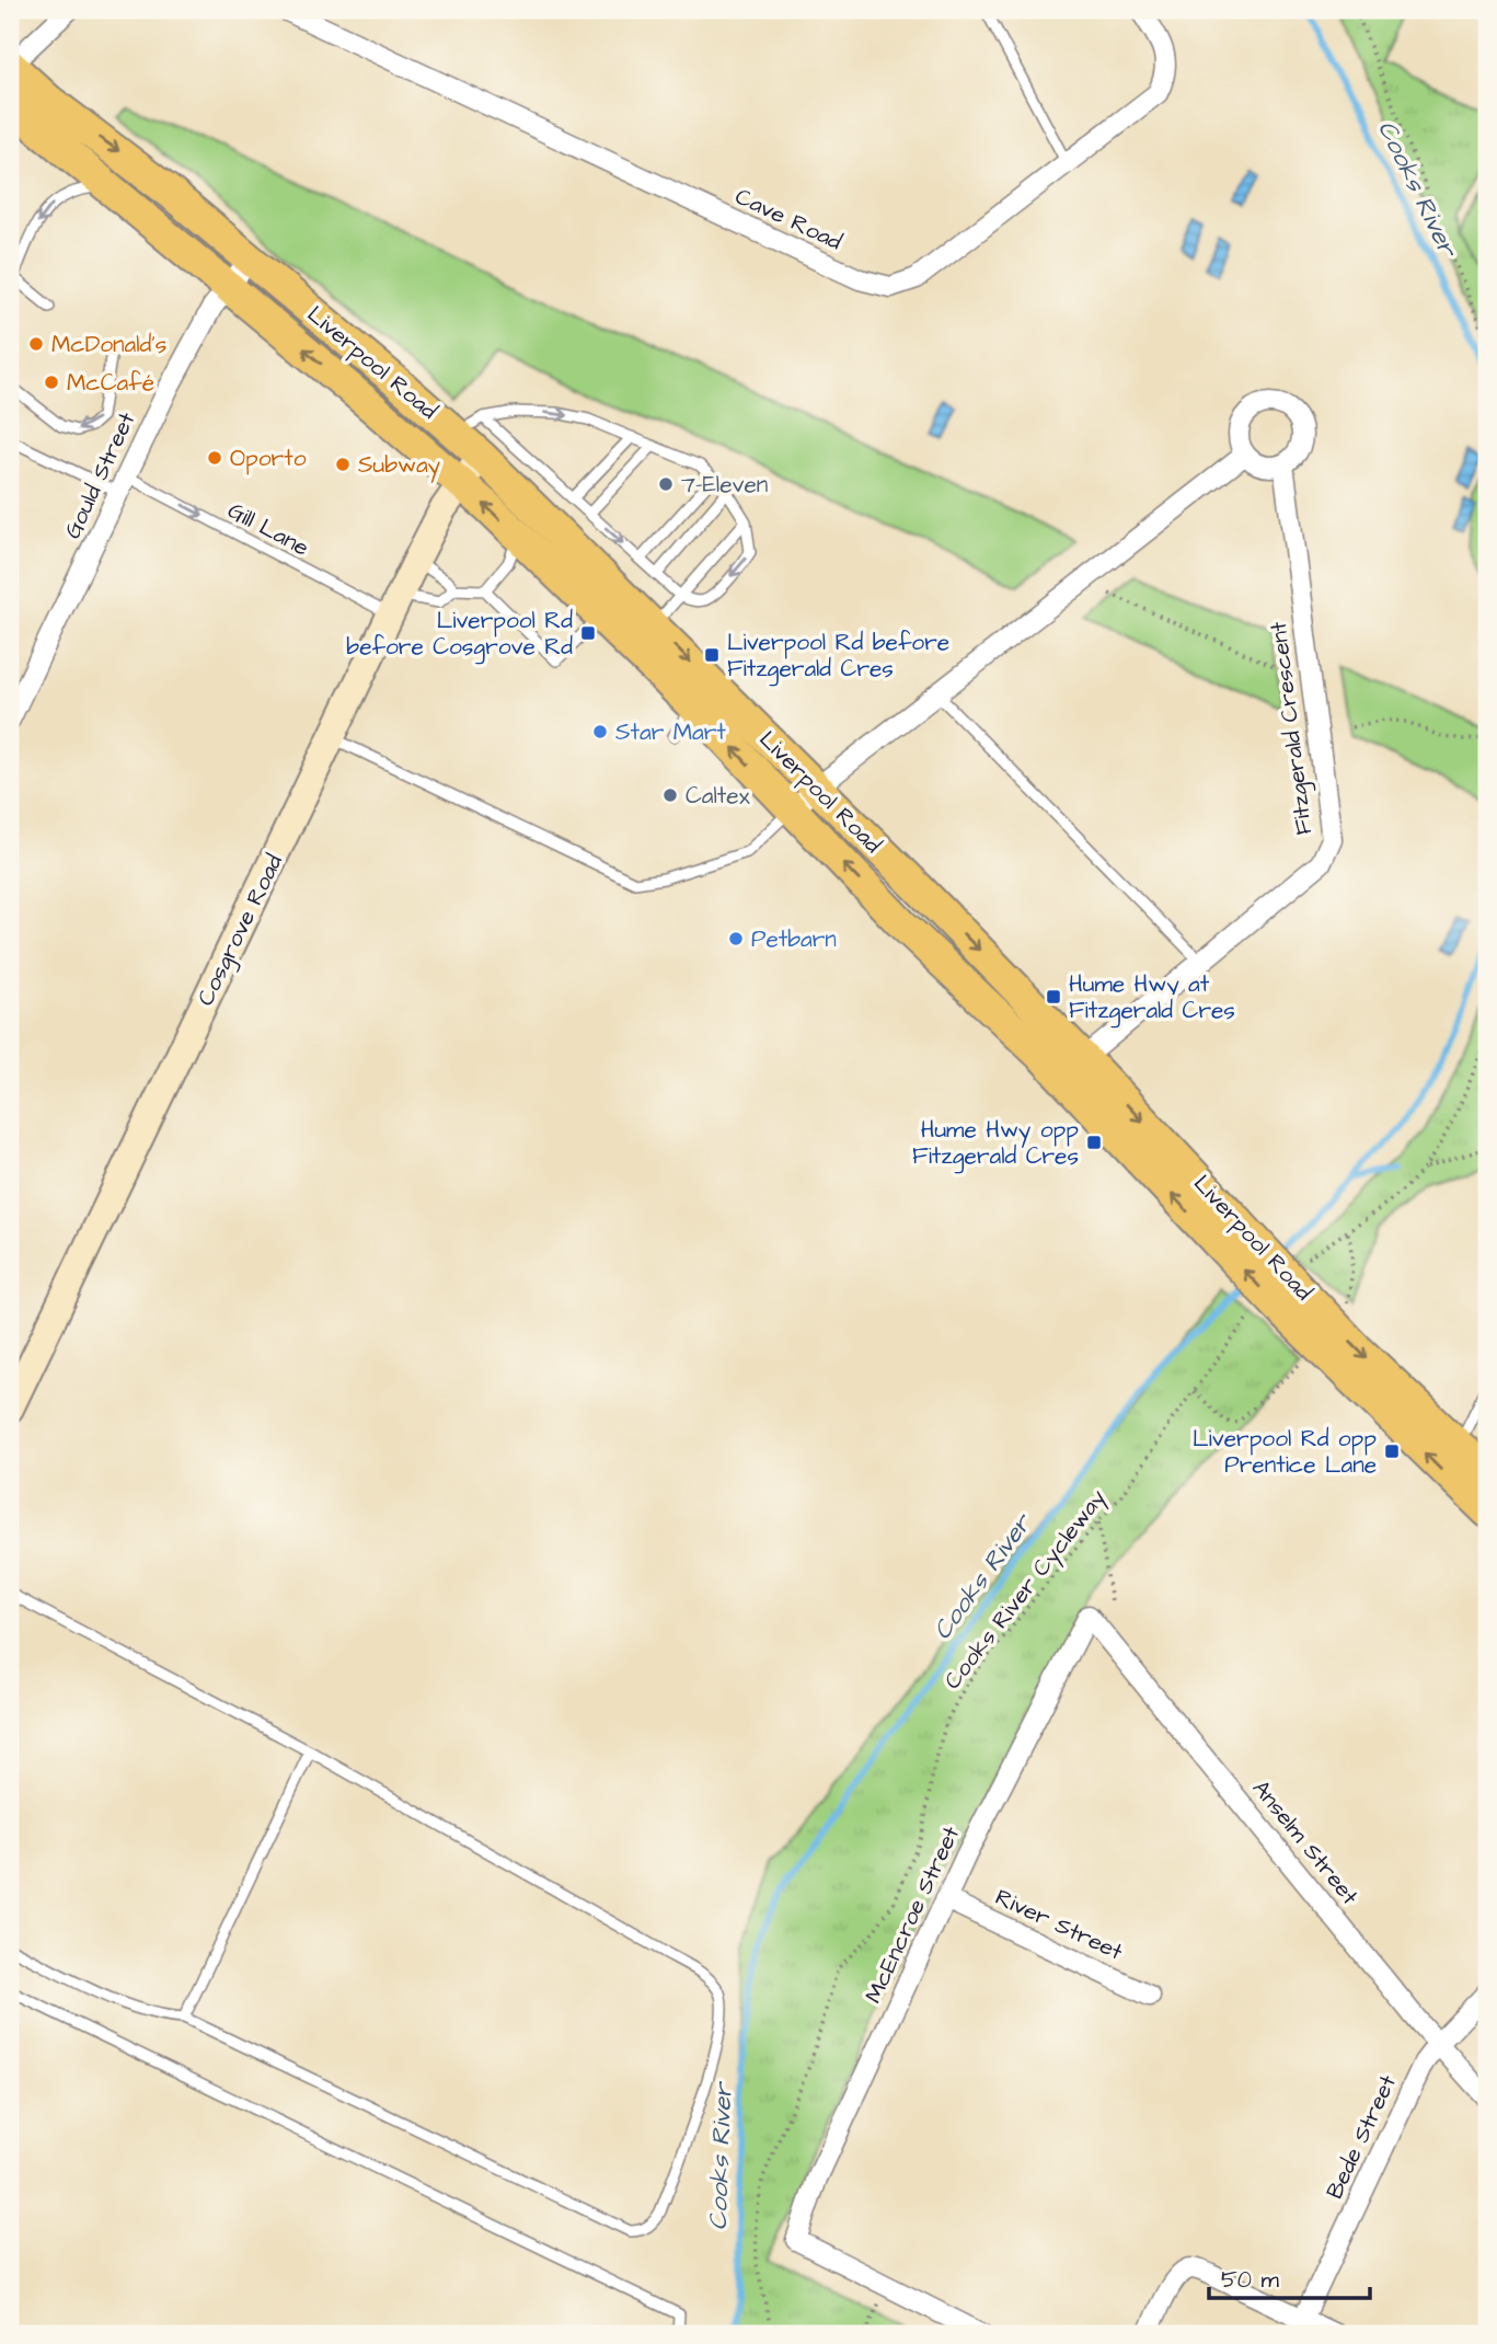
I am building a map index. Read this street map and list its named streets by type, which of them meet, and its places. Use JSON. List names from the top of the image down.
{
  "streets": {
    "highway": ["Liverpool Road"],
    "main road": ["Cosgrove Road"],
    "street": [
      "Cave Road",
      "Gould Street",
      "Fitzgerald Crescent",
      "Anselm Street",
      "McEncroe Street",
      "River Street",
      "Bede Street"
    ],
    "lane": ["Gill Lane"],
    "path": ["Cooks River Cycleway"]
  },
  "crossings": [
    ["Liverpool Road", "Gould Street"],
    ["Liverpool Road", "Fitzgerald Crescent"],
    ["Liverpool Road", "Cosgrove Road"],
    ["Gould Street", "Gill Lane"],
    ["Gill Lane", "Cosgrove Road"],
    ["Anselm Street", "McEncroe Street"],
    ["Anselm Street", "Bede Street"],
    ["McEncroe Street", "River Street"]
  ],
  "one_way": ["Gill Lane"],
  "water": ["Cooks River"],
  "places": {
    "other": [
      "McDonald's",
      "McCafé",
      "Oporto",
      "Subway",
      "7-Eleven",
      "Star Mart",
      "Caltex",
      "Petbarn"
    ],
    "transit": [
      "Liverpool Rd before Cosgrove Rd",
      "Liverpool Rd before Fitzgerald Cres",
      "Hume Hwy at Fitzgerald Cres",
      "Hume Hwy opp Fitzgerald Cres",
      "Liverpool Rd opp Prentice Lane"
    ]
  },
  "scale_bar": "50 m"
}
